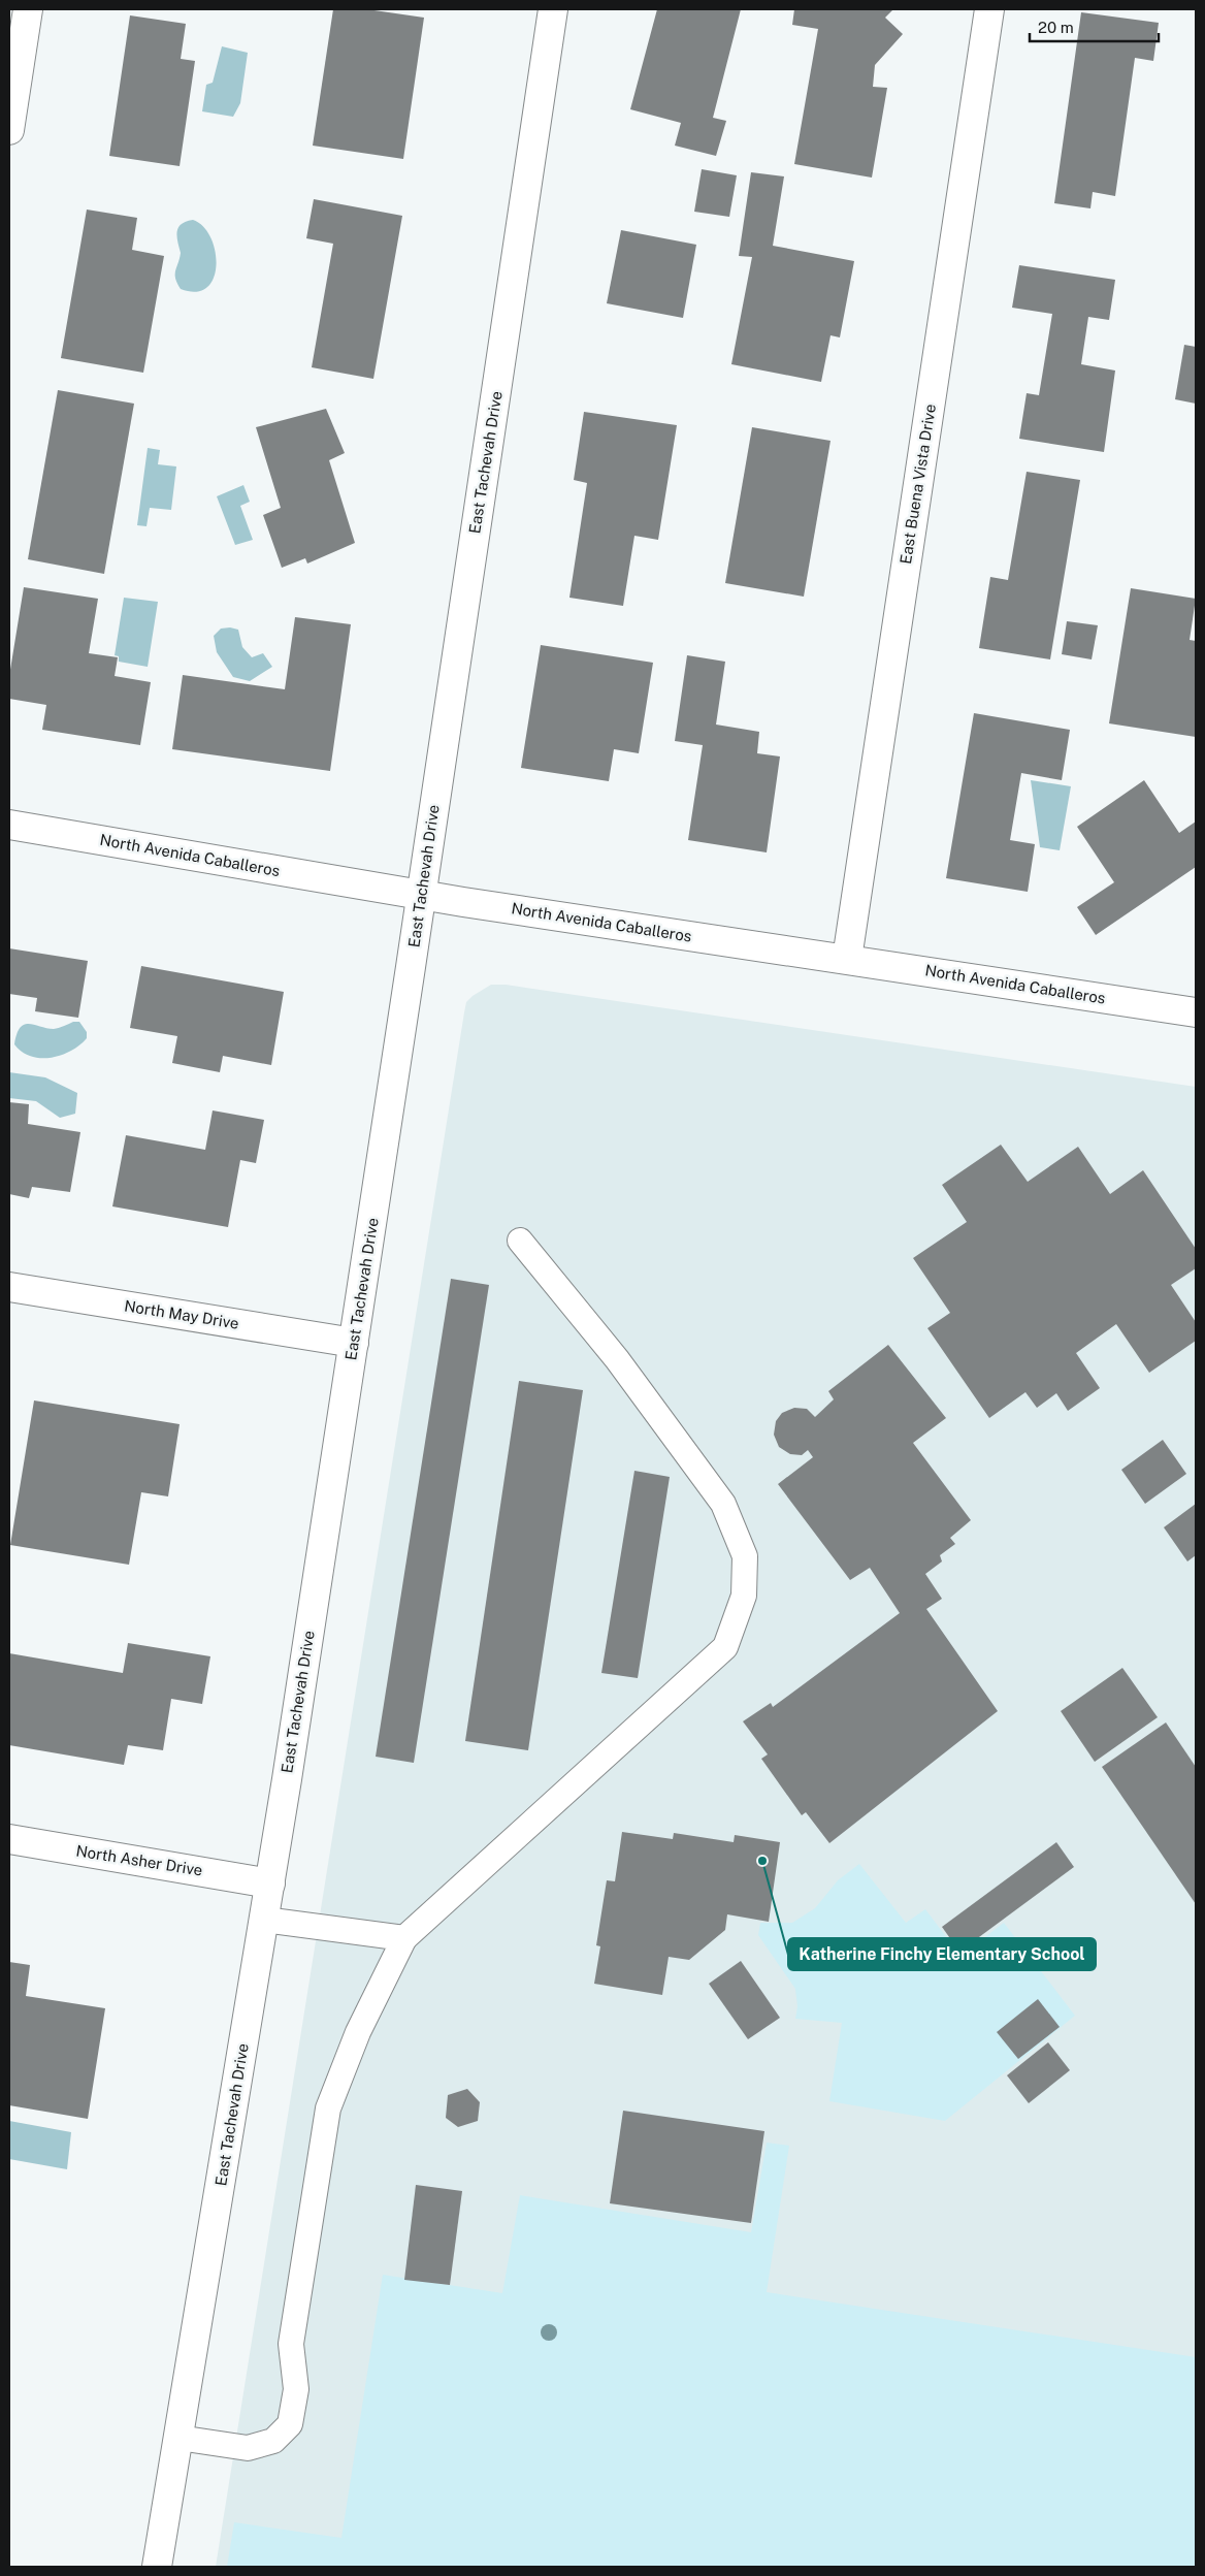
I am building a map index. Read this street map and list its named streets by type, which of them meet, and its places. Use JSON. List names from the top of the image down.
{
  "streets": {
    "street": [
      "East Tachevah Drive",
      "East Buena Vista Drive",
      "North Avenida Caballeros",
      "North May Drive",
      "North Asher Drive"
    ]
  },
  "crossings": [
    ["East Tachevah Drive", "North Avenida Caballeros"],
    ["East Tachevah Drive", "North May Drive"],
    ["East Tachevah Drive", "North Asher Drive"],
    ["East Buena Vista Drive", "North Avenida Caballeros"]
  ],
  "places": ["Katherine Finchy Elementary School"],
  "scale_bar": "20 m"
}
